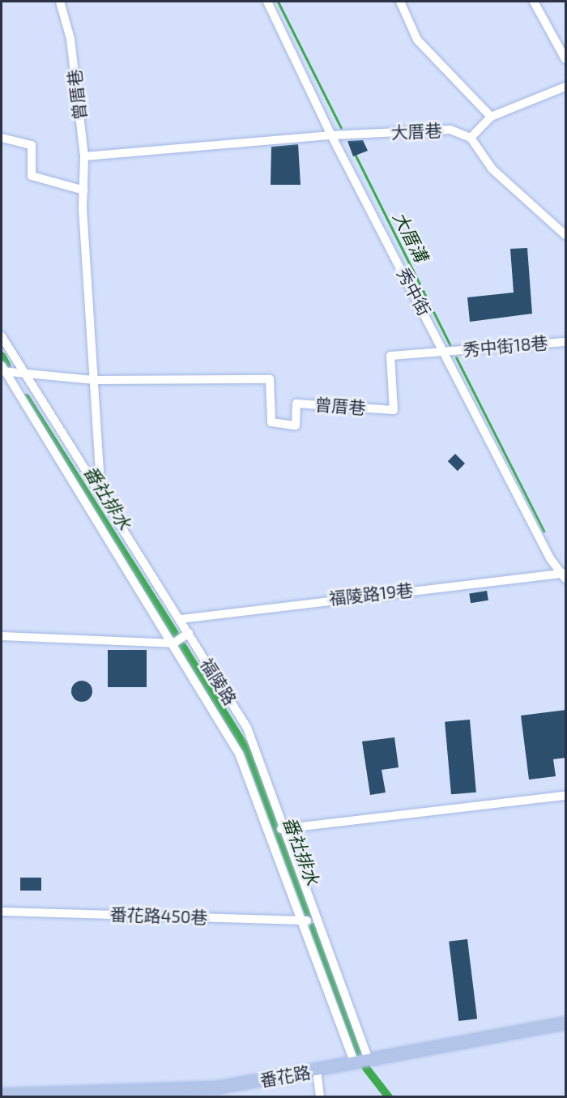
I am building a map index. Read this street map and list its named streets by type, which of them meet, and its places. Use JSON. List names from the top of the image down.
{
  "streets": {
    "main road": ["番花路"],
    "street": [
      "曾厝巷",
      "大厝巷",
      "秀中街",
      "秀中街18巷",
      "福陵路19巷",
      "福陵路",
      "番花路450巷"
    ]
  },
  "crossings": [
    ["曾厝巷", "大厝巷"],
    ["曾厝巷", "秀中街"],
    ["曾厝巷", "秀中街18巷"],
    ["曾厝巷", "福陵路"],
    ["大厝巷", "秀中街"],
    ["秀中街", "秀中街18巷"],
    ["秀中街", "福陵路19巷"],
    ["福陵路19巷", "福陵路"],
    ["福陵路", "番花路450巷"],
    ["福陵路", "番花路"]
  ],
  "water": ["大厝溝", "番社排水"]
}
